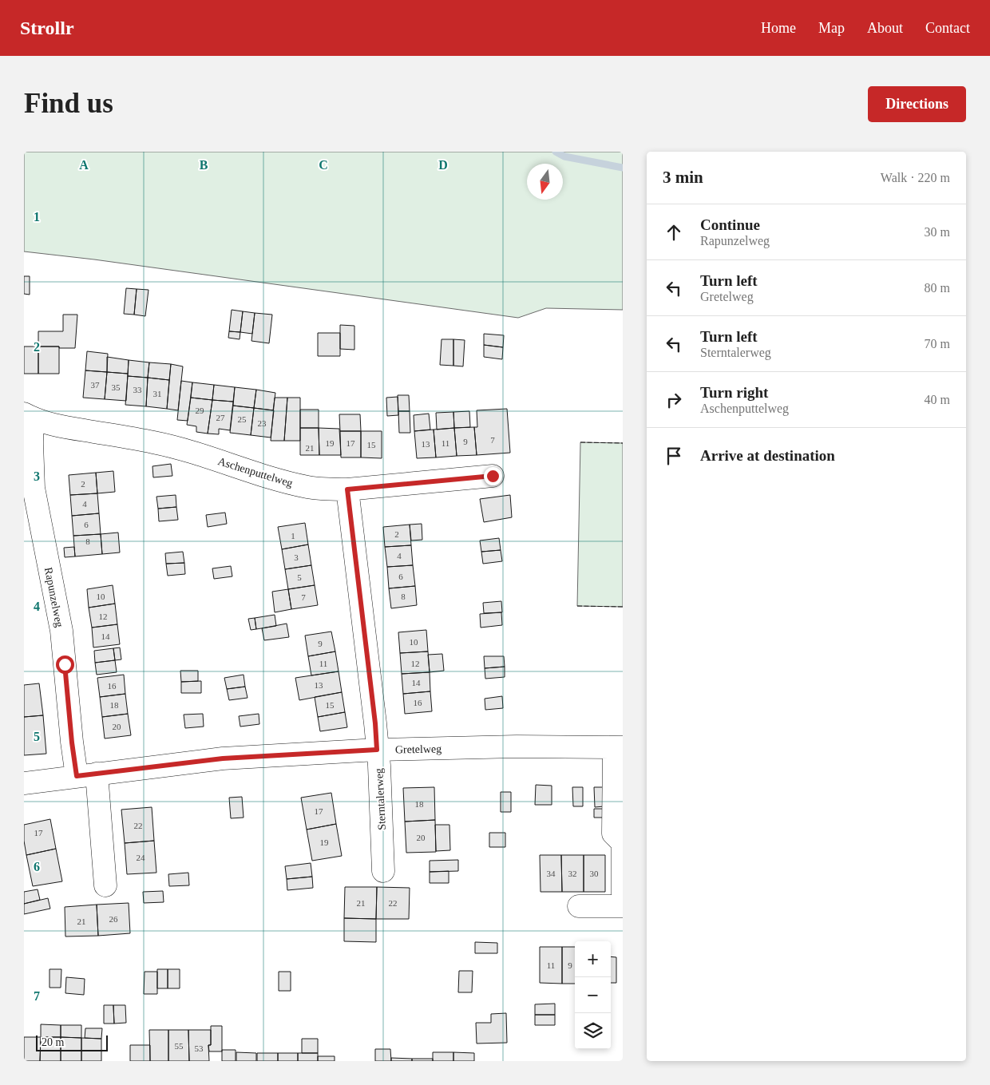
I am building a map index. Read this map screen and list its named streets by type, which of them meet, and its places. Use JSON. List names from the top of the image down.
{
  "streets": {
    "street": [
      "Aschenputtelweg",
      "Rapunzelweg",
      "Gretelweg",
      "Sterntalerweg"
    ]
  },
  "crossings": [
    ["Aschenputtelweg", "Rapunzelweg"],
    ["Aschenputtelweg", "Sterntalerweg"],
    ["Rapunzelweg", "Gretelweg"],
    ["Gretelweg", "Sterntalerweg"]
  ],
  "house_numbers": [
    "37",
    "35",
    "33",
    "31",
    "29",
    "27",
    "25",
    "23",
    "7",
    "9",
    "19",
    "17",
    "11",
    "13",
    "15",
    "21",
    "2",
    "4",
    "6",
    "2",
    "1",
    "8",
    "4",
    "3",
    "6",
    "5",
    "10",
    "8",
    "7",
    "12",
    "14",
    "10",
    "9",
    "11",
    "12",
    "14",
    "13",
    "16",
    "16",
    "18",
    "15",
    "20",
    "18",
    "17",
    "22",
    "17",
    "20",
    "19",
    "24",
    "34",
    "32",
    "30",
    "21",
    "22",
    "26",
    "21",
    "11",
    "9",
    "55",
    "53"
  ],
  "scale_bar": "20 m",
  "north": "bottom",
  "page": {
    "header": "Strollr",
    "nav": [
      "Home",
      "Map",
      "About",
      "Contact"
    ],
    "buttons": "Directions",
    "title": "Find us",
    "heading": ["3 min", "Walk · 220 m"],
    "list": [
      ["Continue", "Rapunzelweg", "30 m"],
      ["Turn left", "Gretelweg", "80 m"],
      ["Turn left", "Sterntalerweg", "70 m"],
      ["Turn right", "Aschenputtelweg", "40 m"],
      "Arrive at destination"
    ],
    "map_buttons": ["+", "−"],
    "scale": "20 m"
  },
  "grid": {
    "columns": [
      "A",
      "B",
      "C",
      "D"
    ],
    "rows": [
      "1",
      "2",
      "3",
      "4",
      "5",
      "6",
      "7"
    ]
  }
}
